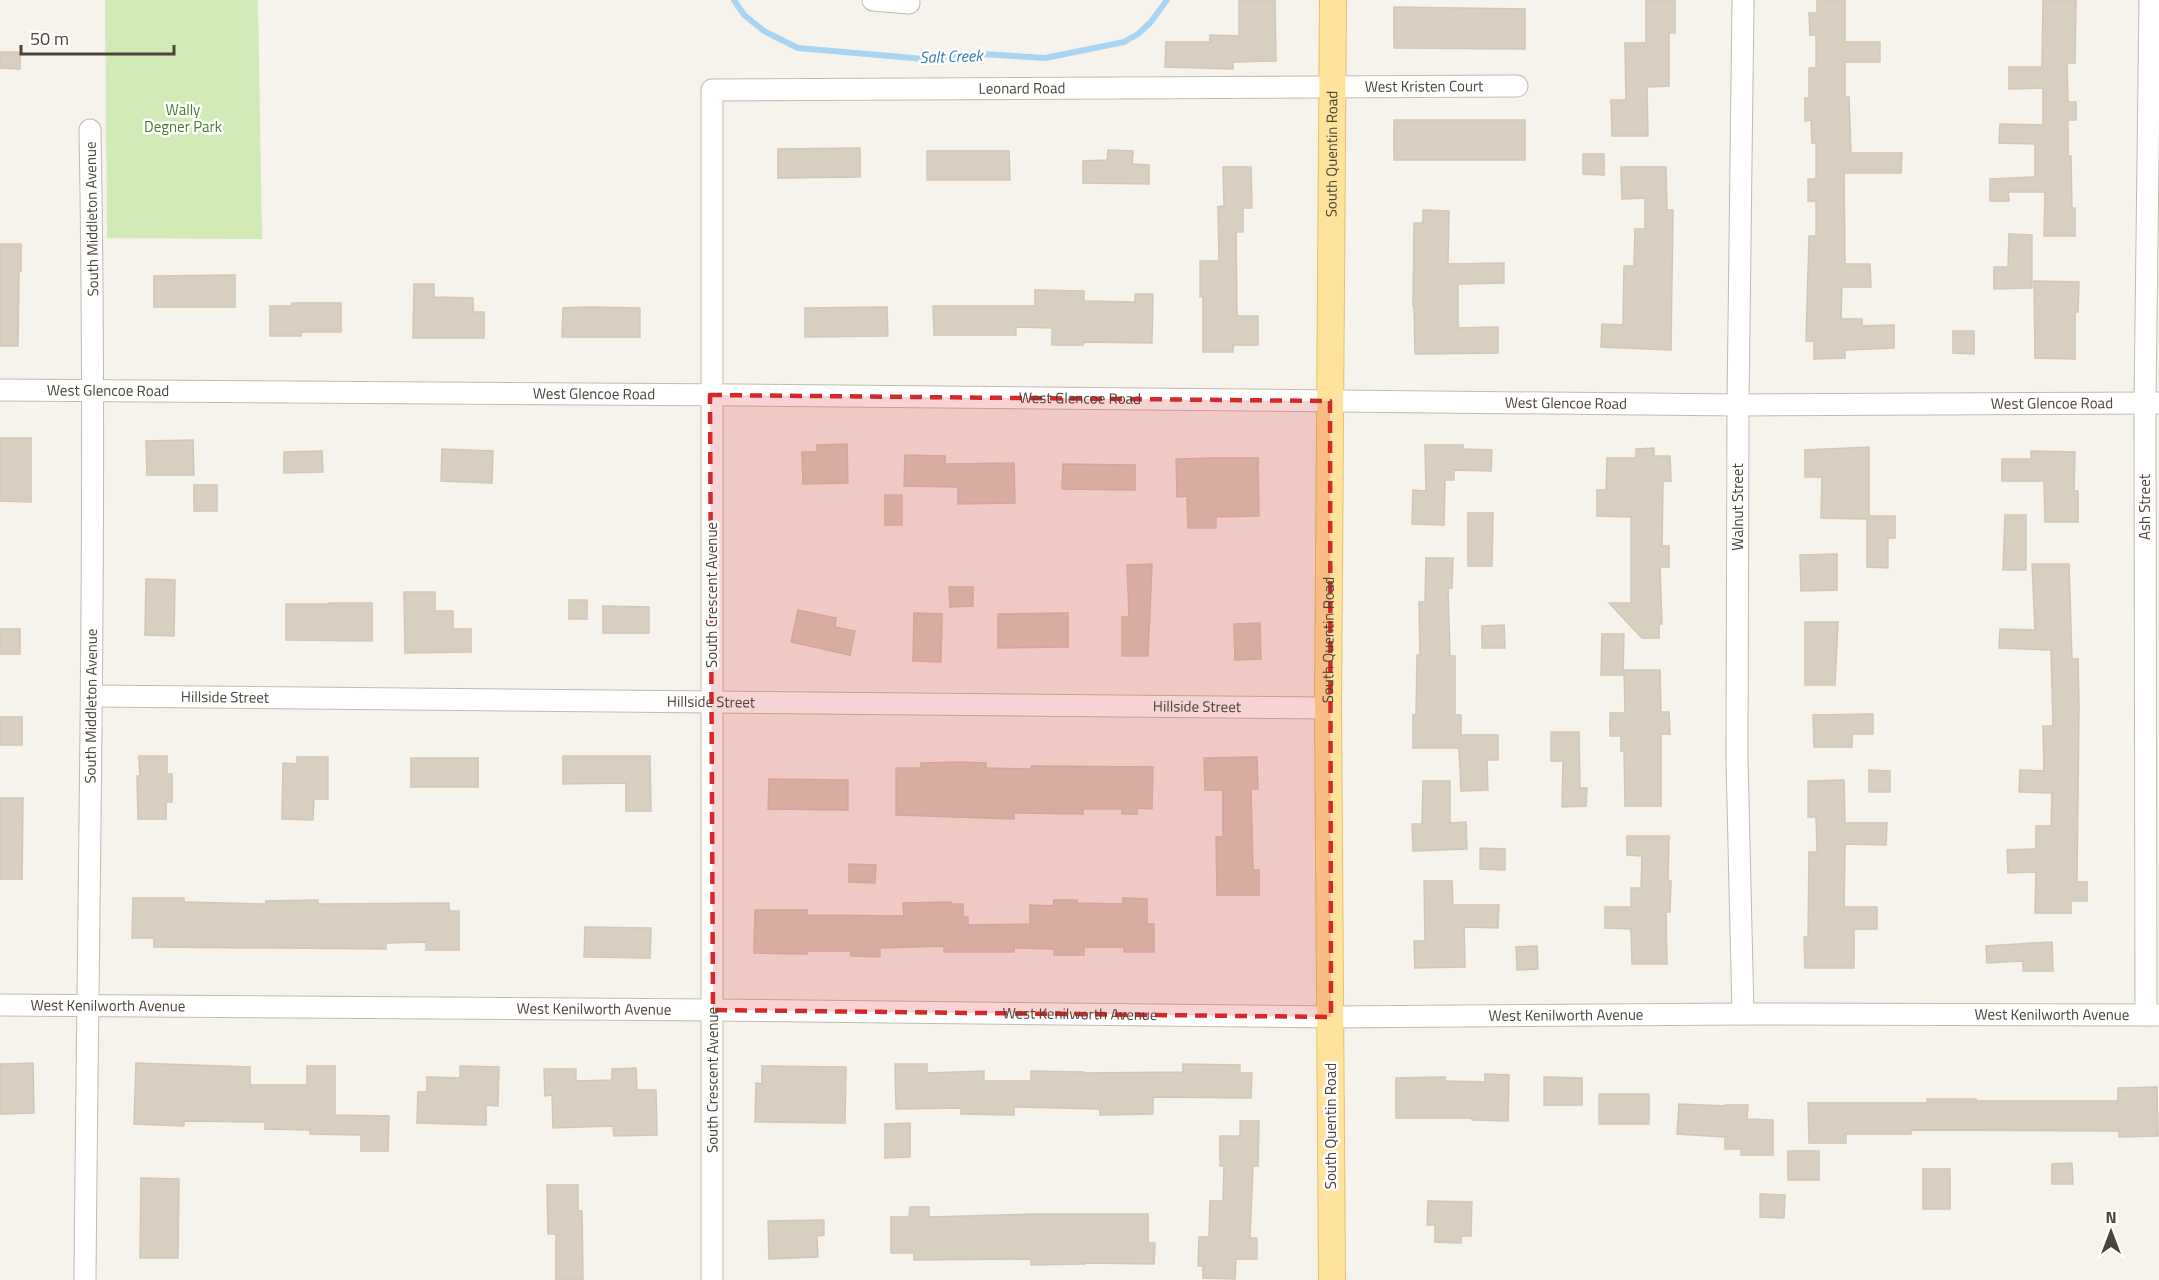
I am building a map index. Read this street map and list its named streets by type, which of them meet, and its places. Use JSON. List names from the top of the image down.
{
  "streets": {
    "main road": ["South Quentin Road"],
    "street": [
      "West Kristen Court",
      "Leonard Road",
      "South Middleton Avenue",
      "West Glencoe Road",
      "Walnut Street",
      "Ash Street",
      "South Crescent Avenue",
      "Hillside Street",
      "West Kenilworth Avenue"
    ]
  },
  "crossings": [
    ["West Kristen Court", "Leonard Road"],
    ["West Kristen Court", "South Quentin Road"],
    ["Leonard Road", "South Quentin Road"],
    ["Leonard Road", "South Crescent Avenue"],
    ["South Quentin Road", "West Glencoe Road"],
    ["South Quentin Road", "Hillside Street"],
    ["South Quentin Road", "West Kenilworth Avenue"],
    ["South Middleton Avenue", "West Glencoe Road"],
    ["South Middleton Avenue", "Hillside Street"],
    ["South Middleton Avenue", "West Kenilworth Avenue"],
    ["West Glencoe Road", "Walnut Street"],
    ["West Glencoe Road", "Ash Street"],
    ["West Glencoe Road", "South Crescent Avenue"],
    ["Walnut Street", "West Kenilworth Avenue"],
    ["Ash Street", "West Kenilworth Avenue"],
    ["South Crescent Avenue", "Hillside Street"],
    ["South Crescent Avenue", "West Kenilworth Avenue"]
  ],
  "water": ["Salt Creek"],
  "parks": ["Wally Degner Park"],
  "scale_bar": "50 m",
  "north": "top"
}
